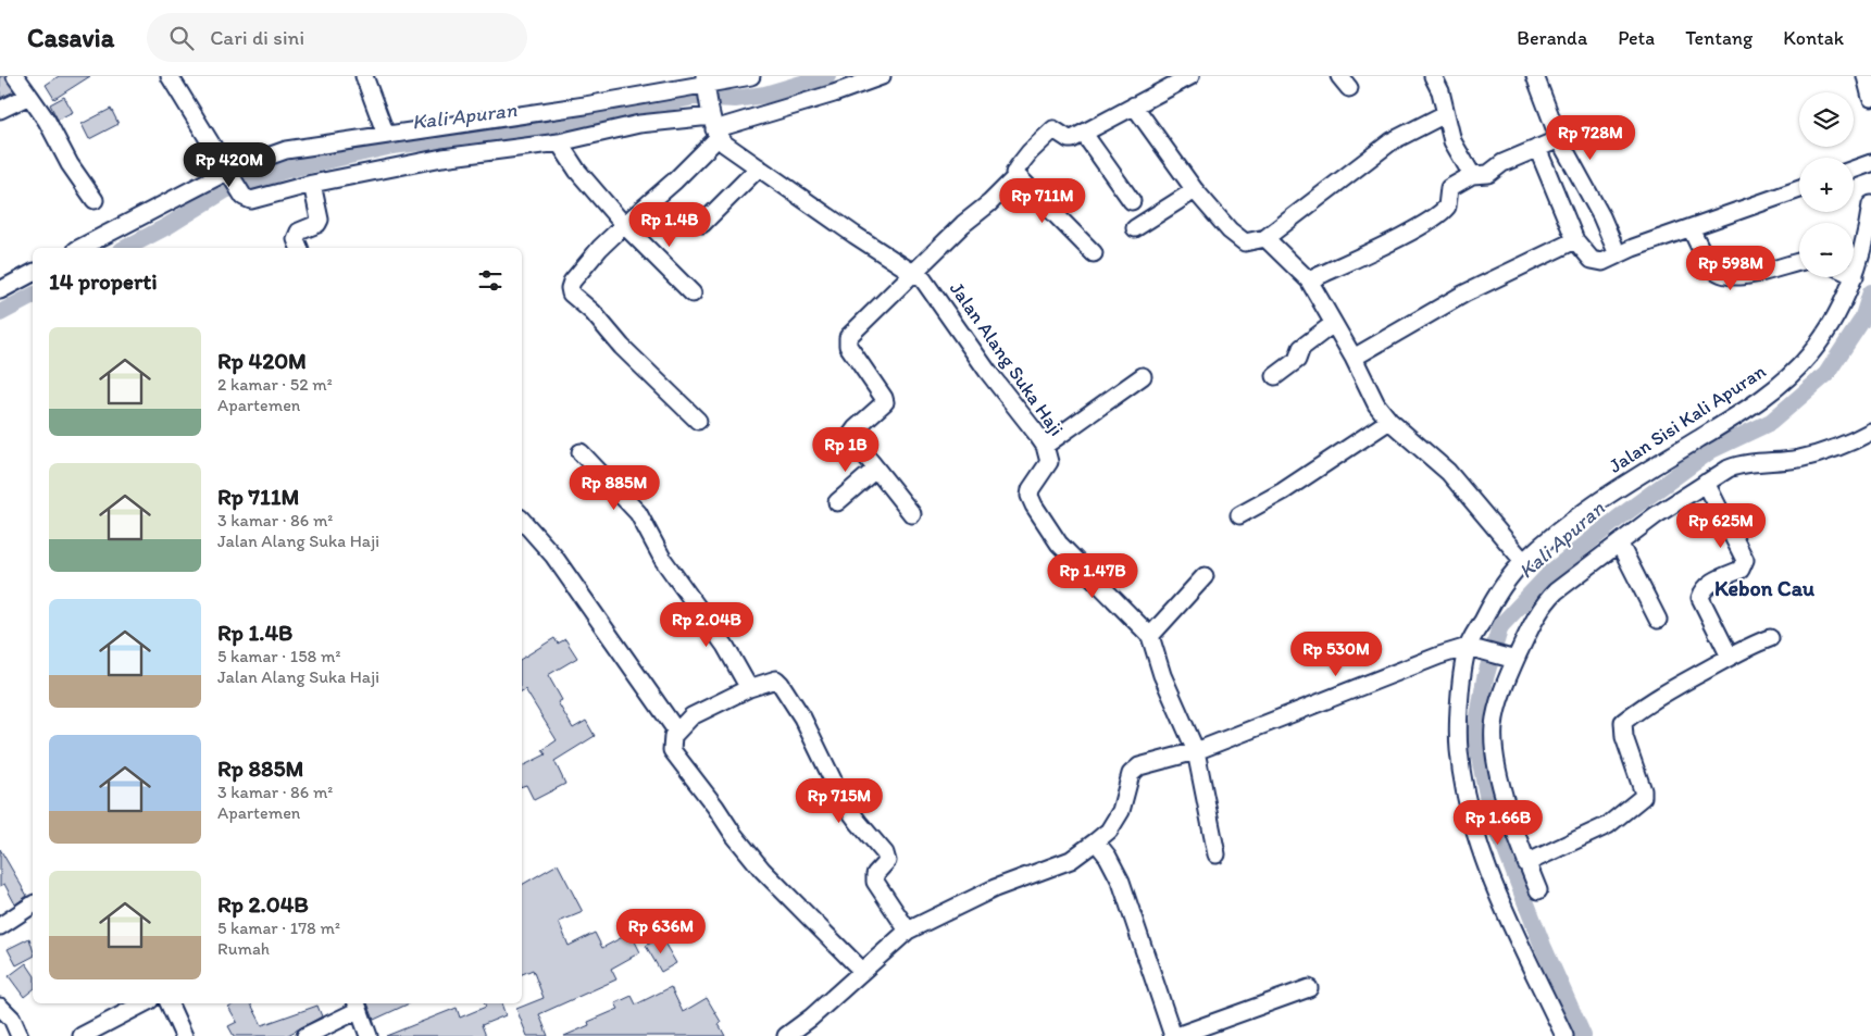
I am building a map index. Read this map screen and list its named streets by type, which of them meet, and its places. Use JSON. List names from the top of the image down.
{
  "streets": {
    "street": ["Jalan Alang Suka Haji", "Jalan Sisi Kali Apuran"]
  },
  "districts": ["Kebon Cau"],
  "water": ["Kali Apuran"],
  "page": {
    "header": "Casavia",
    "search": "Cari di sini",
    "nav": [
      "Beranda",
      "Peta",
      "Tentang",
      "Kontak"
    ],
    "map_buttons": ["+", "−"],
    "price": [
      "Rp 728M",
      "Rp 420M",
      "Rp 711M",
      "Rp 1.4B",
      "Rp 598M",
      "Rp 1B",
      "Rp 885M",
      "Rp 625M",
      "Rp 1.47B",
      "Rp 2.04B",
      "Rp 530M",
      "Rp 715M",
      "Rp 1.66B",
      "Rp 636M"
    ],
    "heading": "14 properti",
    "list": [
      {
        "name": "Rp 420M",
        "note": "2 kamar · 52 m² · Apartemen"
      },
      {
        "name": "Rp 711M",
        "note": "3 kamar · 86 m² · Jalan Alang Suka Haji"
      },
      {
        "name": "Rp 1.4B",
        "note": "5 kamar · 158 m² · Jalan Alang Suka Haji"
      },
      {
        "name": "Rp 885M",
        "note": "3 kamar · 86 m² · Apartemen"
      },
      {
        "name": "Rp 2.04B",
        "note": "5 kamar · 178 m² · Rumah"
      }
    ]
  }
}
